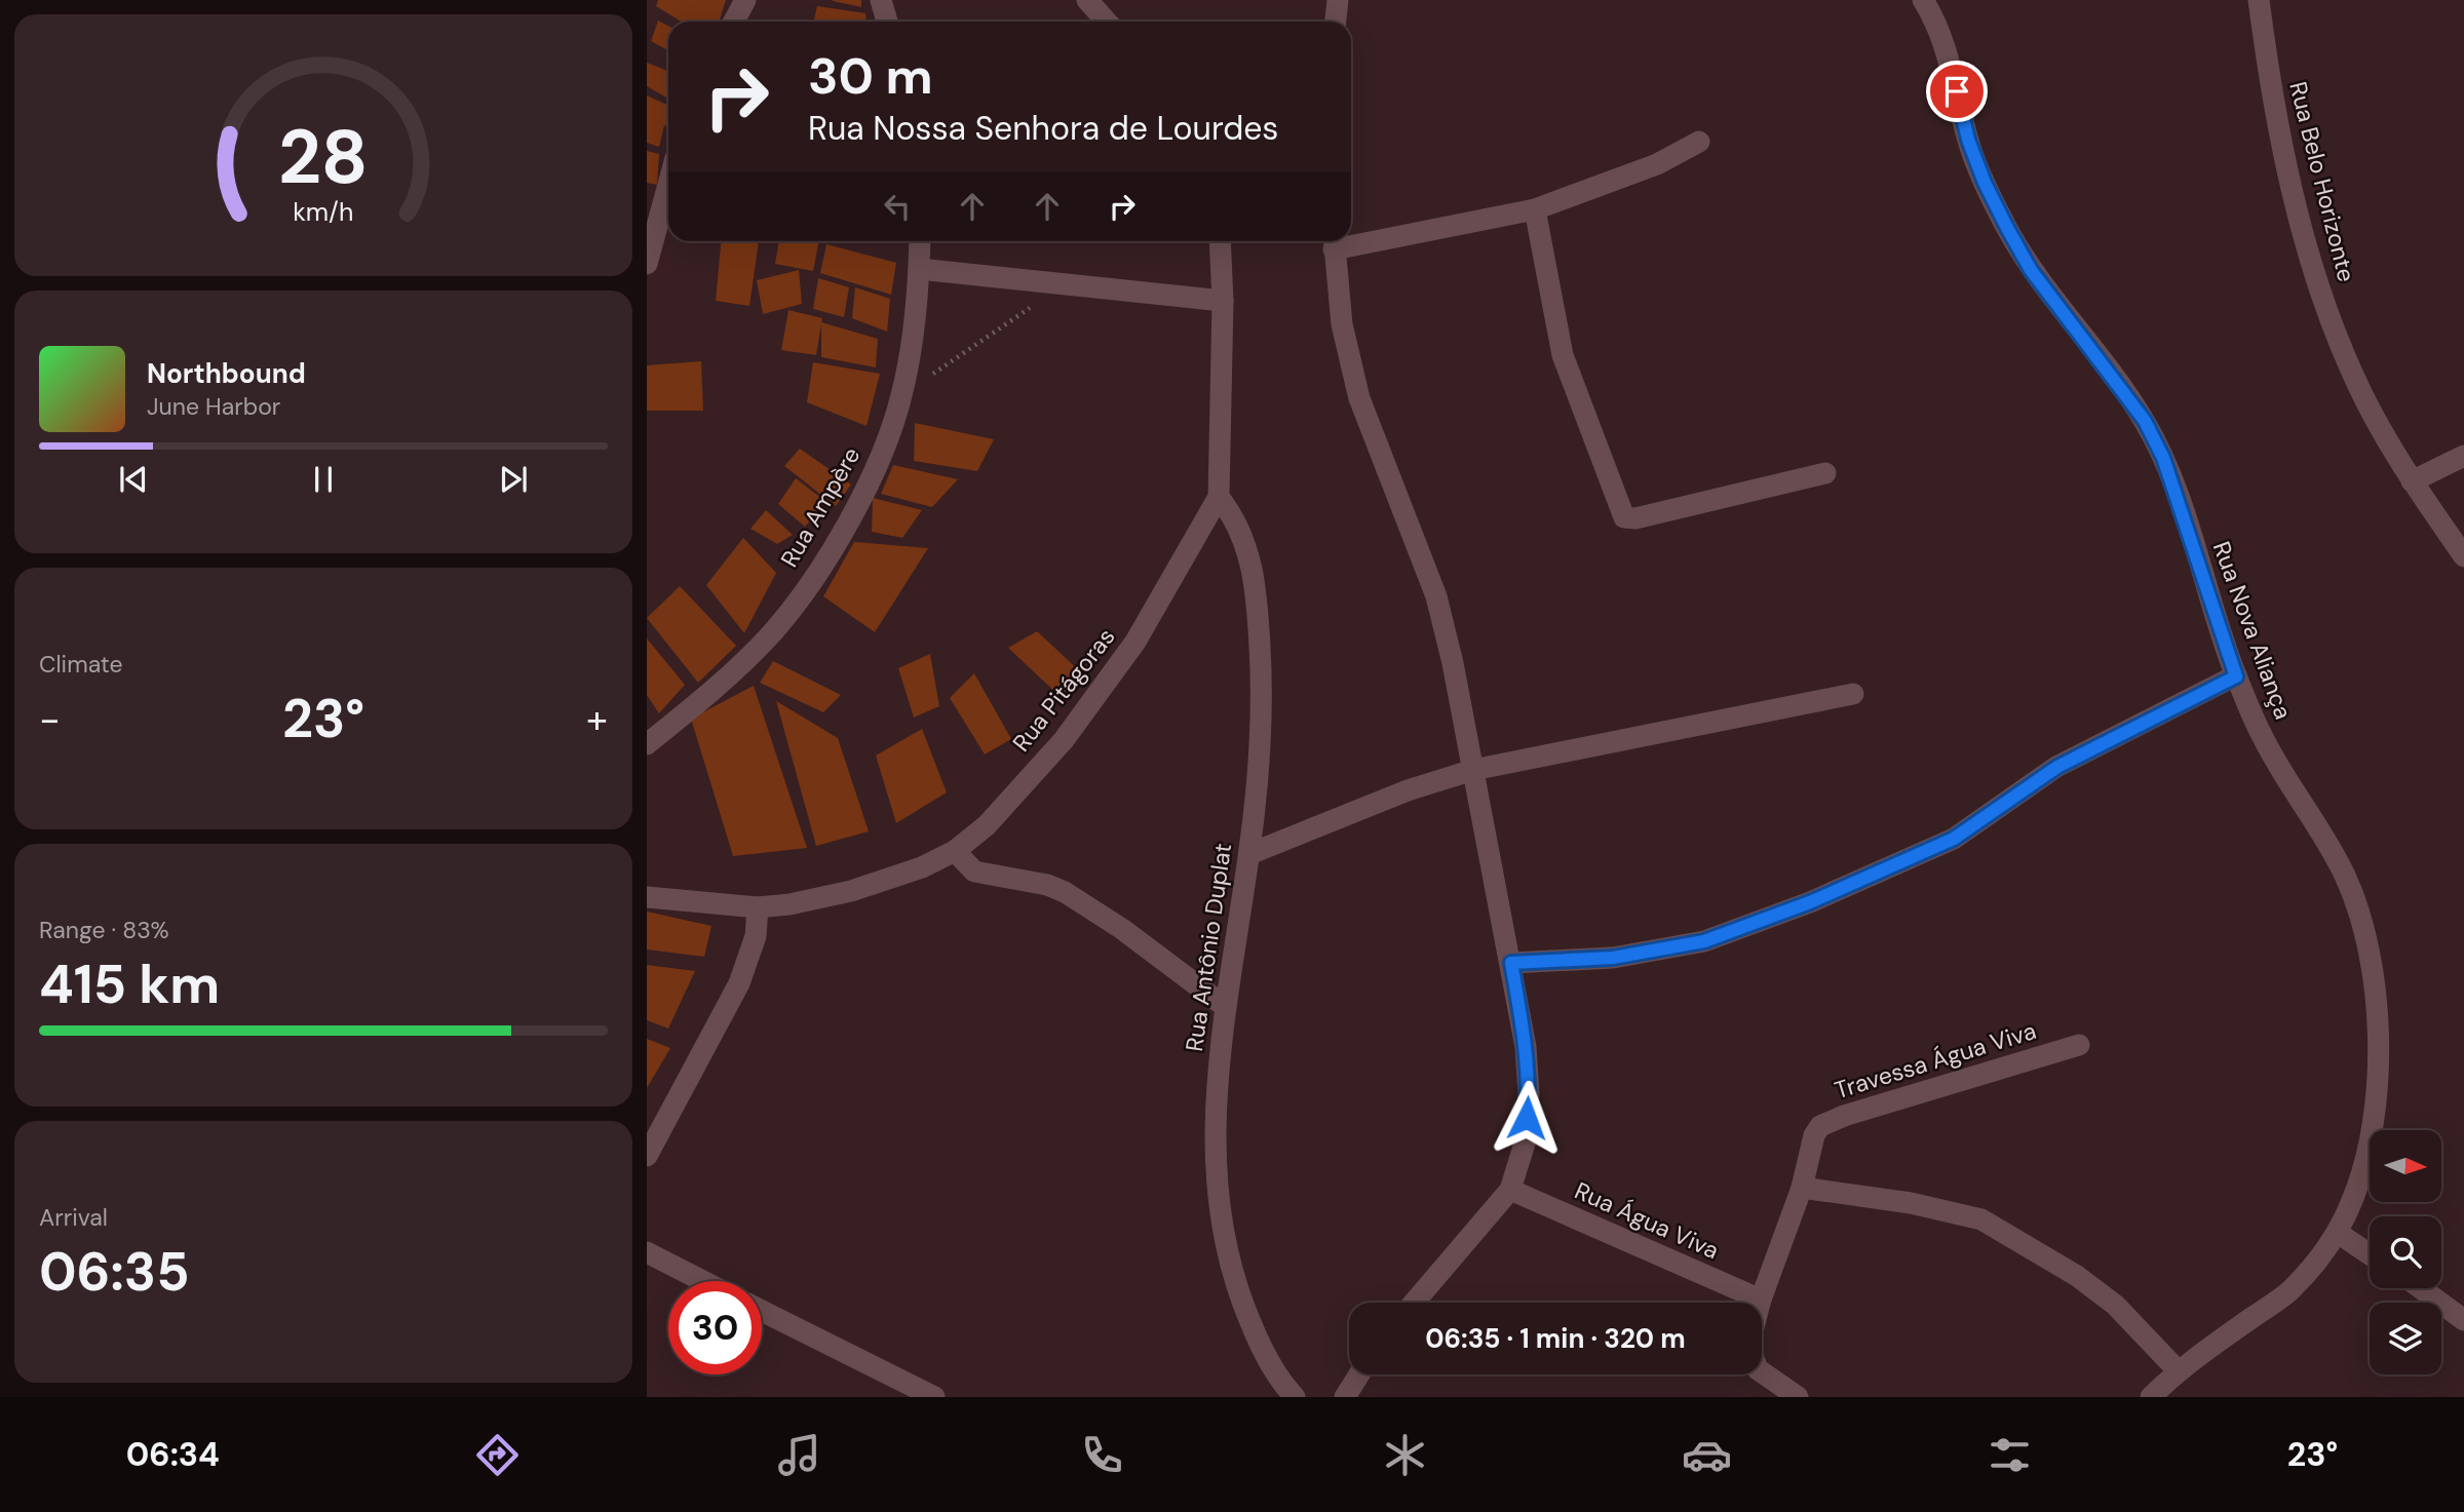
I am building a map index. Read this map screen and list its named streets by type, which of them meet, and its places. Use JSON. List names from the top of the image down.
{
  "streets": {
    "street": [
      "Rua Belo Horizonte",
      "Rua Ampère",
      "Rua Nova Aliança",
      "Rua Pitágoras",
      "Rua Antônio Duplat",
      "Travessa Água Viva",
      "Rua Água Viva"
    ]
  },
  "crossings": [
    ["Rua Pitágoras", "Rua Antônio Duplat"],
    ["Travessa Água Viva", "Rua Água Viva"]
  ],
  "north": "right",
  "page": {
    "turn": ["30 m", "Rua Nossa Senhora de Lourdes"],
    "song": ["Northbound", "June Harbor"],
    "tile": [
      "Climate",
      ["Range · 83%", "415 km"],
      ["Arrival", "06:35"]
    ],
    "heat": ["−", "23°", "+"],
    "limit": "30",
    "trip": "06:35 · 1 min · 320 m",
    "tabs": ["06:34", "23°"],
    "gauge": ["28", "km/h"]
  }
}
